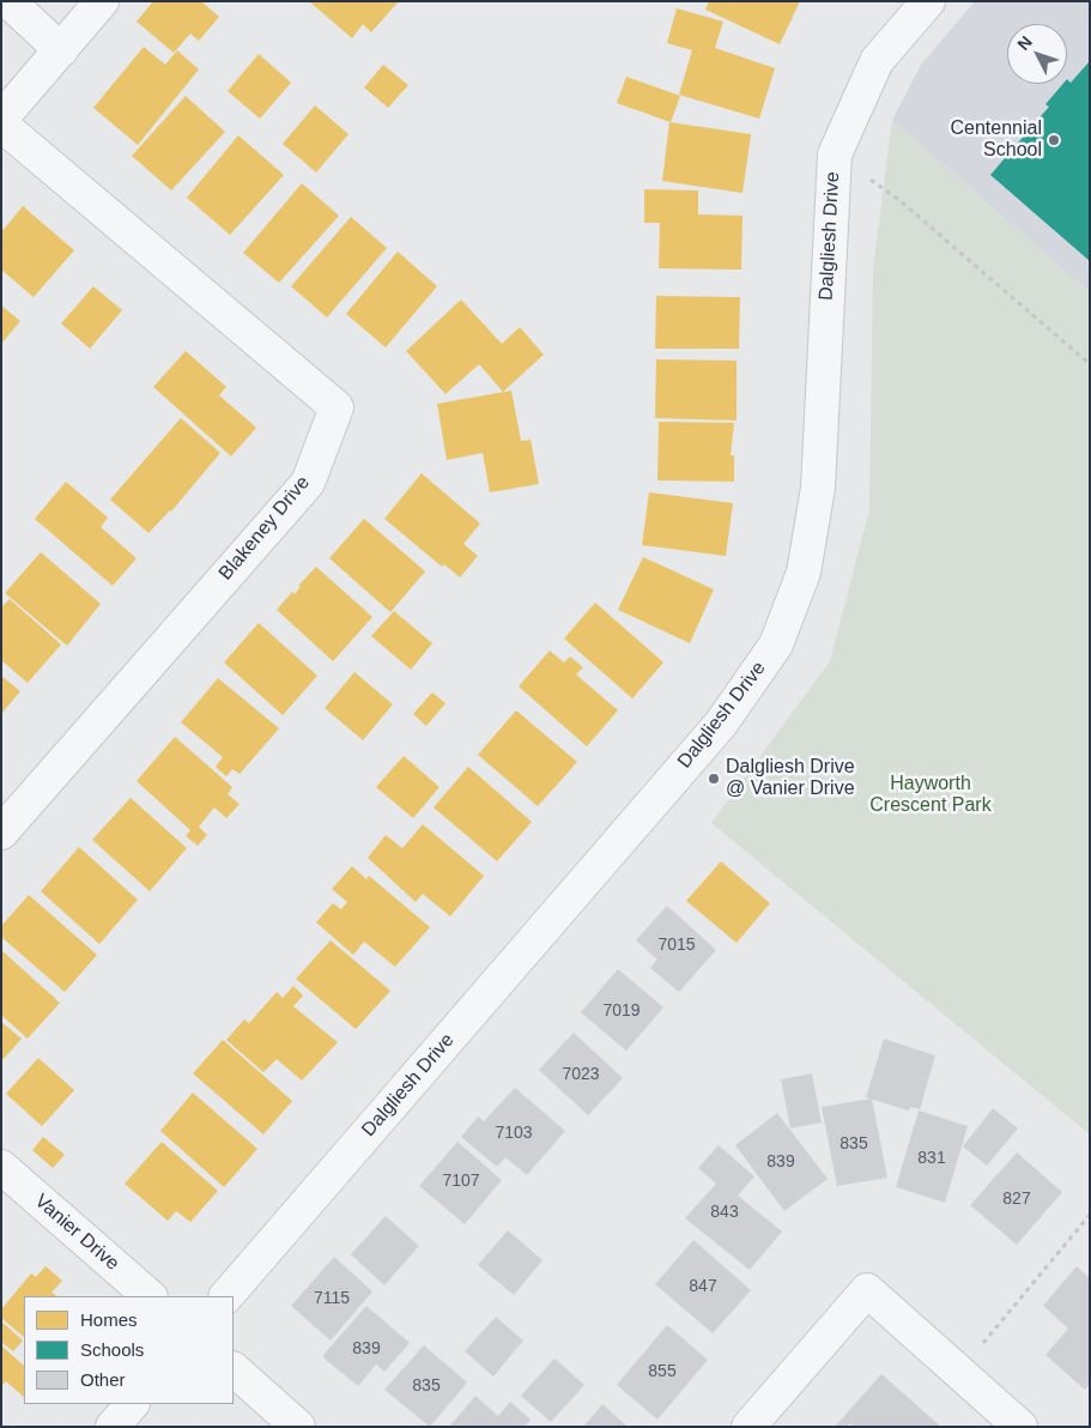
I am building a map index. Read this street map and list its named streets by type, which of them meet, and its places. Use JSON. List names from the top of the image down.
{
  "streets": {
    "street": ["Dalgliesh Drive", "Blakeney Drive", "Vanier Drive"]
  },
  "parks": ["Hayworth Crescent Park"],
  "places": ["Centennial School", "Dalgliesh Drive @ Vanier Drive"],
  "house_numbers": [
    "7015",
    "7019",
    "7023",
    "7103",
    "835",
    "831",
    "839",
    "7107",
    "827",
    "843",
    "847",
    "7115",
    "839",
    "855",
    "835"
  ],
  "legend": ["Homes", "Schools", "Other"],
  "north": "top left"
}
